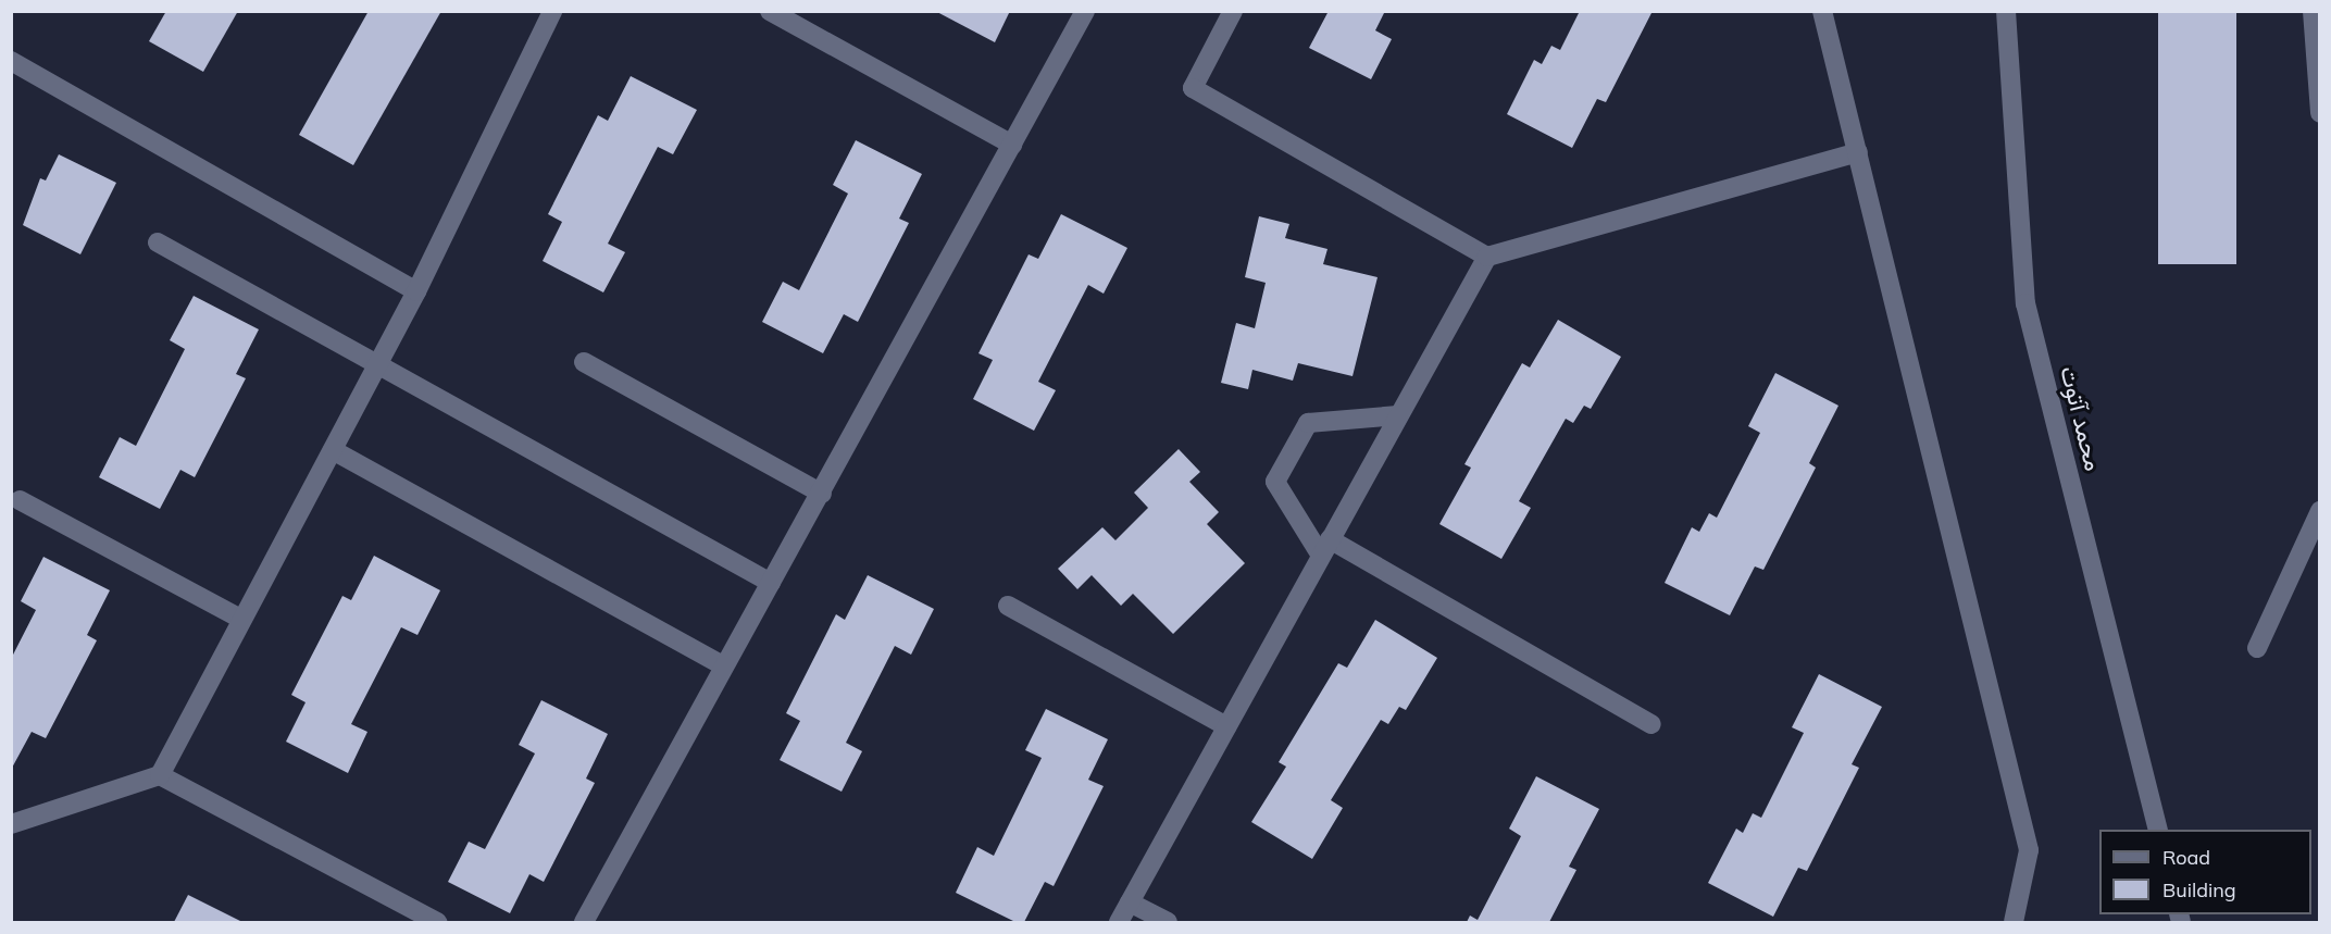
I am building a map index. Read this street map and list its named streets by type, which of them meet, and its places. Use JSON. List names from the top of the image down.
{
  "streets": {
    "street": ["محمد آتوت"]
  },
  "legend": ["Road", "Building"]
}
